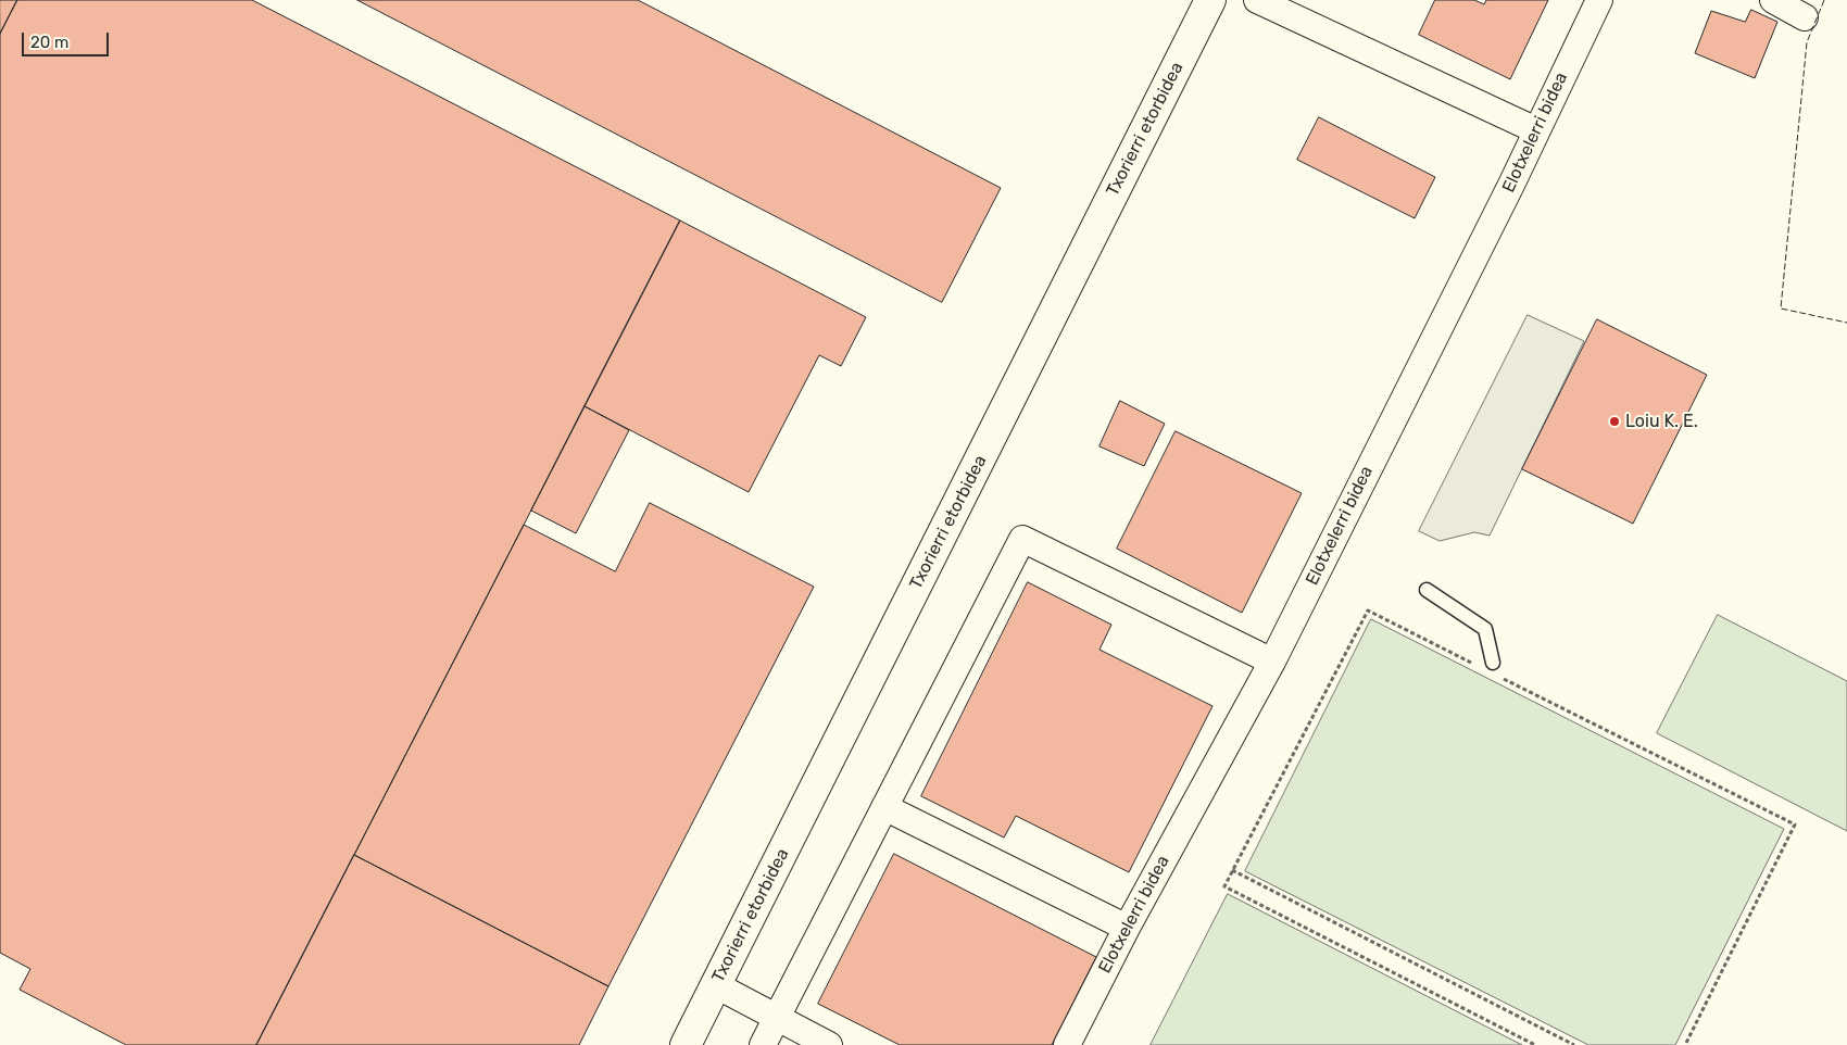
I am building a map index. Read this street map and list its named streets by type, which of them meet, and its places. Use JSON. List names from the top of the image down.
{
  "streets": {
    "street": ["Txorierri etorbidea", "Elotxelerri bidea"]
  },
  "places": ["Loiu K. E."],
  "scale_bar": "20 m"
}
